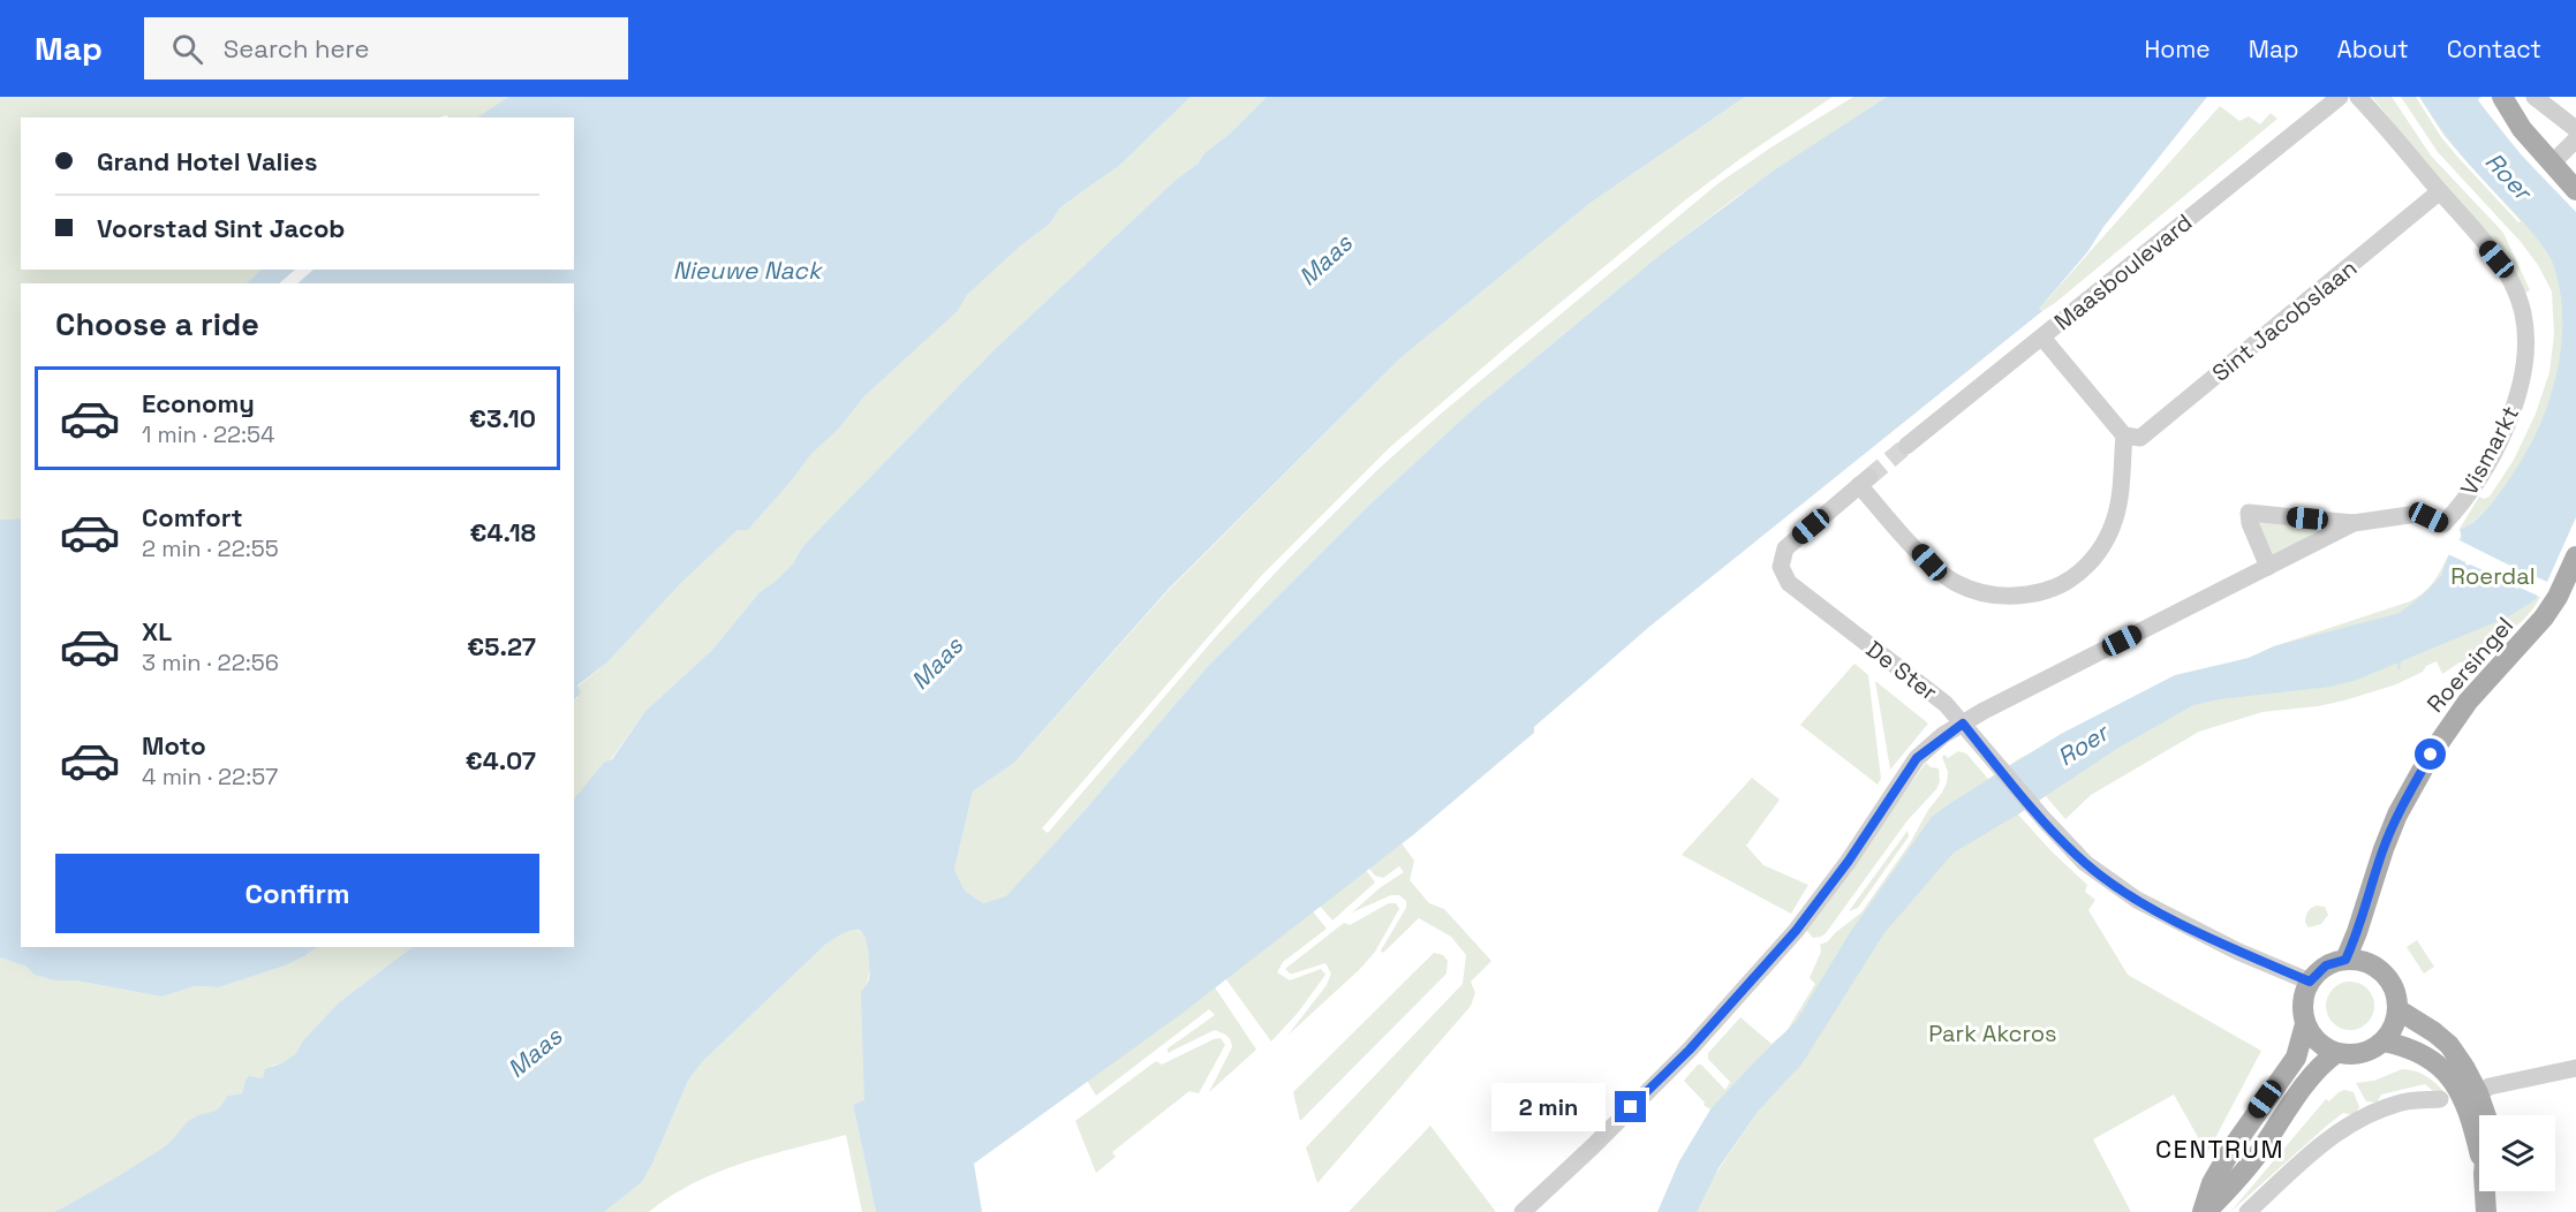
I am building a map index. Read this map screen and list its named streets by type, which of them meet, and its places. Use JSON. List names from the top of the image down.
{
  "streets": {
    "main road": ["Roersingel"],
    "street": [
      "Maasboulevard",
      "Sint Jacobslaan",
      "Vismarkt",
      "De Ster"
    ]
  },
  "crossings": [
    ["Sint Jacobslaan", "Vismarkt"],
    ["Sint Jacobslaan", "De Ster"],
    ["Roersingel", "De Ster"]
  ],
  "districts": ["CENTRUM"],
  "water": ["Roer", "Maas", "Nieuwe Nack"],
  "parks": ["Roerdal", "Park Akcros"],
  "page": {
    "header": "Map",
    "search": "Search here",
    "nav": [
      "Home",
      "Map",
      "About",
      "Contact"
    ],
    "banner": ["Grand Hotel Valies", "Voorstad Sint Jacob"],
    "heading": "Choose a ride",
    "list": [
      {
        "name": "Economy",
        "note": "1 min · 22:54",
        "value": "€3.10"
      },
      {
        "name": "Comfort",
        "note": "2 min · 22:55",
        "value": "€4.18"
      },
      {
        "name": "XL",
        "note": "3 min · 22:56",
        "value": "€5.27"
      },
      {
        "name": "Moto",
        "note": "4 min · 22:57",
        "value": "€4.07"
      }
    ],
    "buttons": "Confirm",
    "bubble": "2 min"
  }
}
